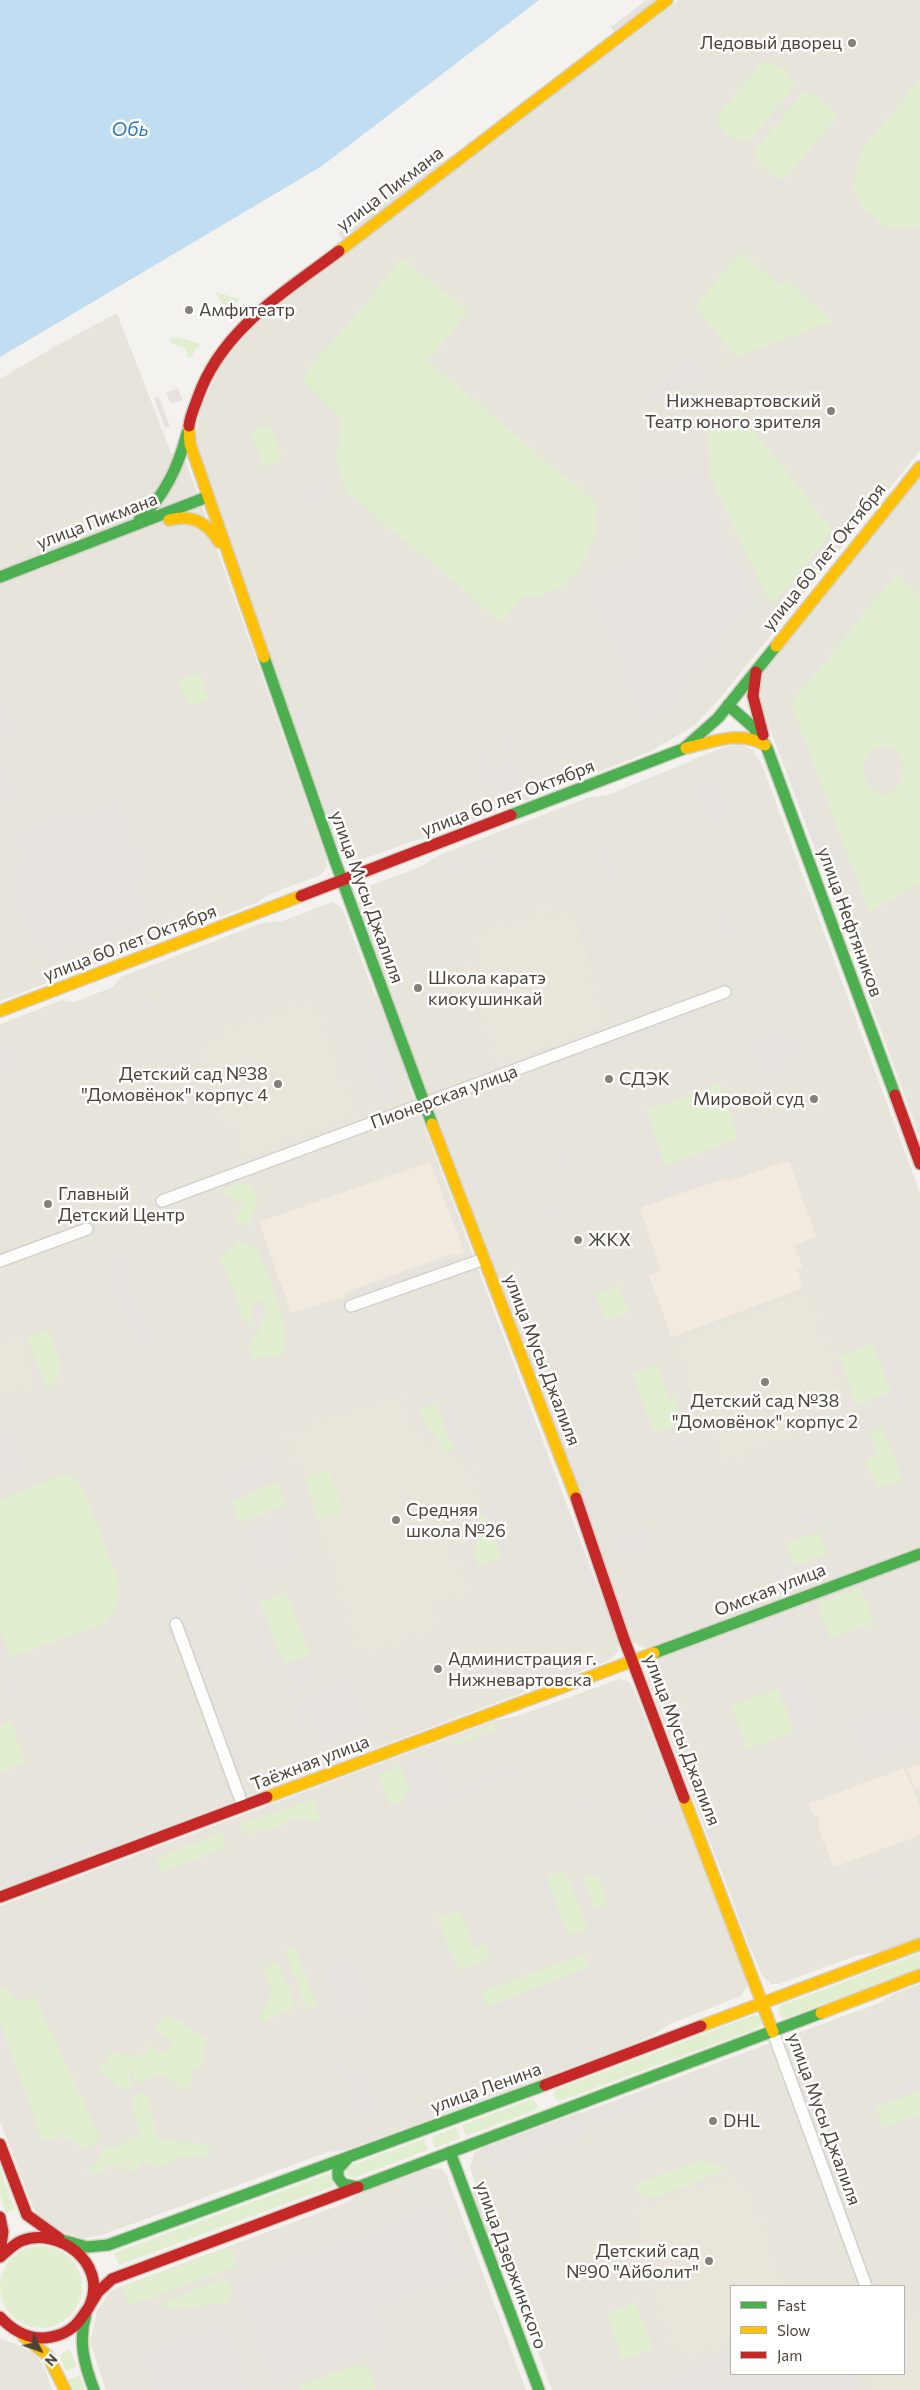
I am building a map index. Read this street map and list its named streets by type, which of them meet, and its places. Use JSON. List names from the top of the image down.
{
  "streets": {
    "main road": [
      "улица Пикмана",
      "улица 60 лет Октября",
      "улица Мусы Джалиля",
      "улица Нефтяников",
      "Омская улица",
      "Таёжная улица",
      "улица Ленина",
      "улица Дзержинского"
    ],
    "street": ["Пионерская улица"]
  },
  "crossings": [
    ["улица Пикмана", "улица Мусы Джалиля"],
    ["улица 60 лет Октября", "улица Мусы Джалиля"],
    ["улица 60 лет Октября", "улица Нефтяников"],
    ["улица Мусы Джалиля", "Пионерская улица"],
    ["улица Мусы Джалиля", "Омская улица"],
    ["улица Мусы Джалиля", "Таёжная улица"],
    ["улица Мусы Джалиля", "улица Ленина"],
    ["Омская улица", "Таёжная улица"],
    ["улица Ленина", "улица Дзержинского"]
  ],
  "water": ["Обь"],
  "places": [
    "Ледовый дворец",
    "Амфитеатр",
    "Нижневартовский Театр юного зрителя",
    "Школа каратэ киокушинкай",
    "СДЭК",
    "Детский сад №38 \"Домовёнок\" корпус 4",
    "Мировой суд",
    "Главный Детский Центр",
    "ЖКХ",
    "Детский сад №38 \"Домовёнок\" корпус 2",
    "Средняя школа №26",
    "Администрация г. Нижневартовска",
    "DHL",
    "Детский сад №90 \"Айболит\""
  ],
  "legend": ["Fast", "Slow", "Jam"],
  "north": "bottom right"
}
